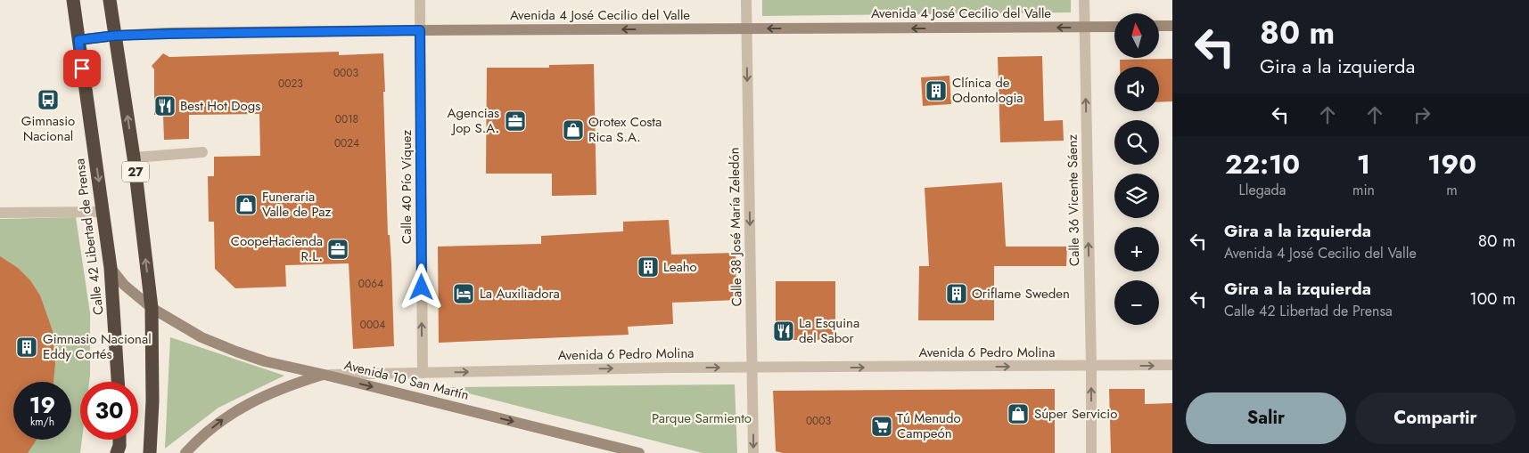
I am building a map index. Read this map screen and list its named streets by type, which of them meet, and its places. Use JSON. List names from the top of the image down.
{
  "streets": {
    "highway": ["27", "Calle 42 Libertad de Prensa"],
    "street": [
      "Avenida 4 José Cecilio del Valle",
      "Calle 40 Pío Víquez",
      "Calle 36 Vicente Sáenz",
      "Calle 38 José María Zeledón",
      "Avenida 6 Pedro Molina",
      "Avenida 10 San Martín"
    ]
  },
  "crossings": [
    ["Avenida 4 José Cecilio del Valle", "27"],
    ["Avenida 4 José Cecilio del Valle", "Calle 40 Pío Víquez"],
    ["Avenida 4 José Cecilio del Valle", "Calle 36 Vicente Sáenz"],
    ["Avenida 4 José Cecilio del Valle", "Calle 38 José María Zeledón"],
    ["Avenida 4 José Cecilio del Valle", "Calle 42 Libertad de Prensa"],
    ["27", "Avenida 6 Pedro Molina"],
    ["Calle 40 Pío Víquez", "Avenida 6 Pedro Molina"],
    ["Calle 36 Vicente Sáenz", "Avenida 6 Pedro Molina"],
    ["Calle 38 José María Zeledón", "Avenida 6 Pedro Molina"],
    ["Calle 42 Libertad de Prensa", "Avenida 6 Pedro Molina"],
    ["Avenida 6 Pedro Molina", "Avenida 10 San Martín"]
  ],
  "one_way": [
    "Avenida 4 José Cecilio del Valle",
    "Calle 40 Pío Víquez",
    "Calle 36 Vicente Sáenz",
    "Calle 38 José María Zeledón",
    "Avenida 6 Pedro Molina",
    "Avenida 10 San Martín"
  ],
  "parks": ["Parque Sarmiento"],
  "places": {
    "building": [
      "Clínica de Odontologia",
      "Leaho",
      "Oriflame Sweden",
      "Gimnasio Nacional Eddy Cortés"
    ],
    "bus stop": ["Gimnasio Nacional"],
    "restaurant": ["Best Hot Dogs", "La Esquina del Sabor"],
    "office": ["Agencias Jop S.A.", "CoopeHacienda R.L."],
    "shop": ["Orotex Costa Rica S.A.", "Funeraria Valle de Paz", "Súper Servicio"],
    "hotel": ["La Auxiliadora"],
    "supermarket": ["Tú Menudo Campeón"]
  },
  "house_numbers": [
    "0003",
    "0023",
    "0018",
    "0024",
    "0064",
    "0004",
    "0003"
  ],
  "north": "top",
  "page": {
    "turn": ["80 m", "Gira a la izquierda"],
    "map_buttons": ["+", "−"],
    "eta": [
      "22:10",
      "Llegada",
      "1",
      "min",
      "190",
      "m"
    ],
    "list": [
      {
        "name": "Gira a la izquierda",
        "note": "Avenida 4 José Cecilio del Valle",
        "value": "80 m"
      },
      {
        "name": "Gira a la izquierda",
        "note": "Calle 42 Libertad de Prensa",
        "value": "100 m"
      }
    ],
    "speed": "19 km/h",
    "limit": "30",
    "buttons": ["Salir", "Compartir"]
  }
}
